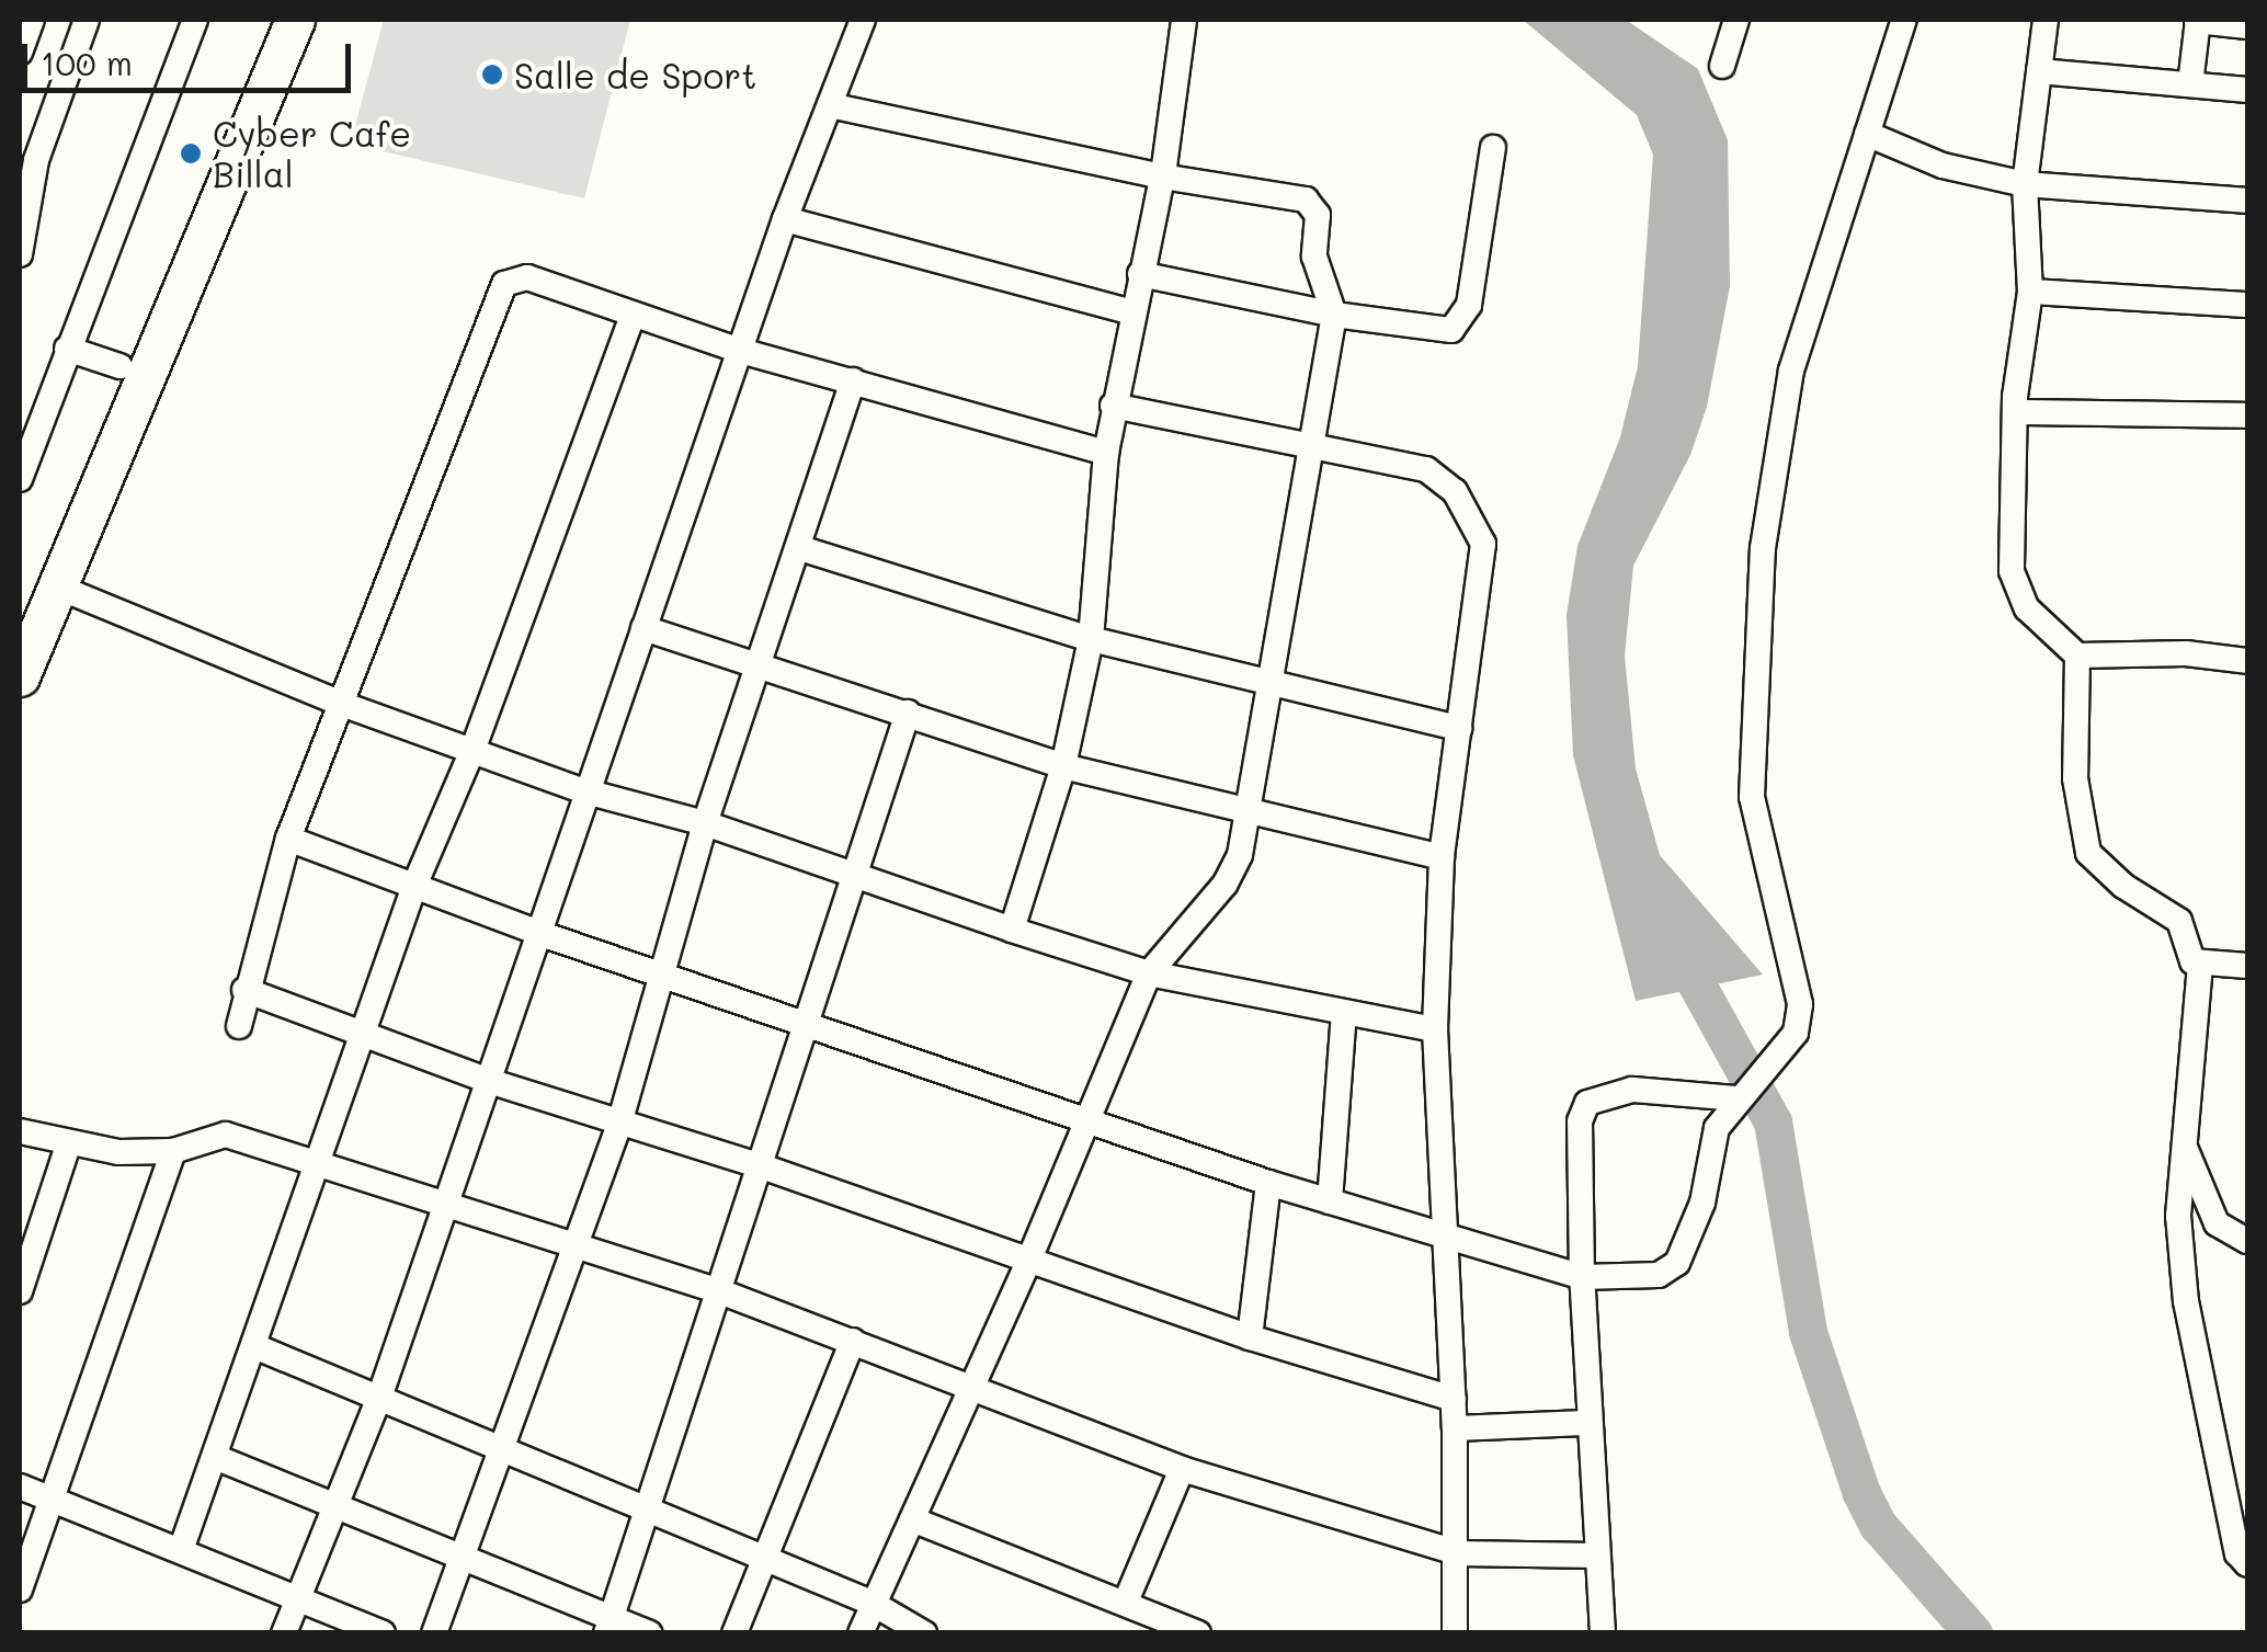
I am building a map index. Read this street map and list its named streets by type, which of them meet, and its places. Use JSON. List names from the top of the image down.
{
  "places": ["Salle de Sport", "Cyber Cafe Billal"],
  "scale_bar": "100 m"
}
